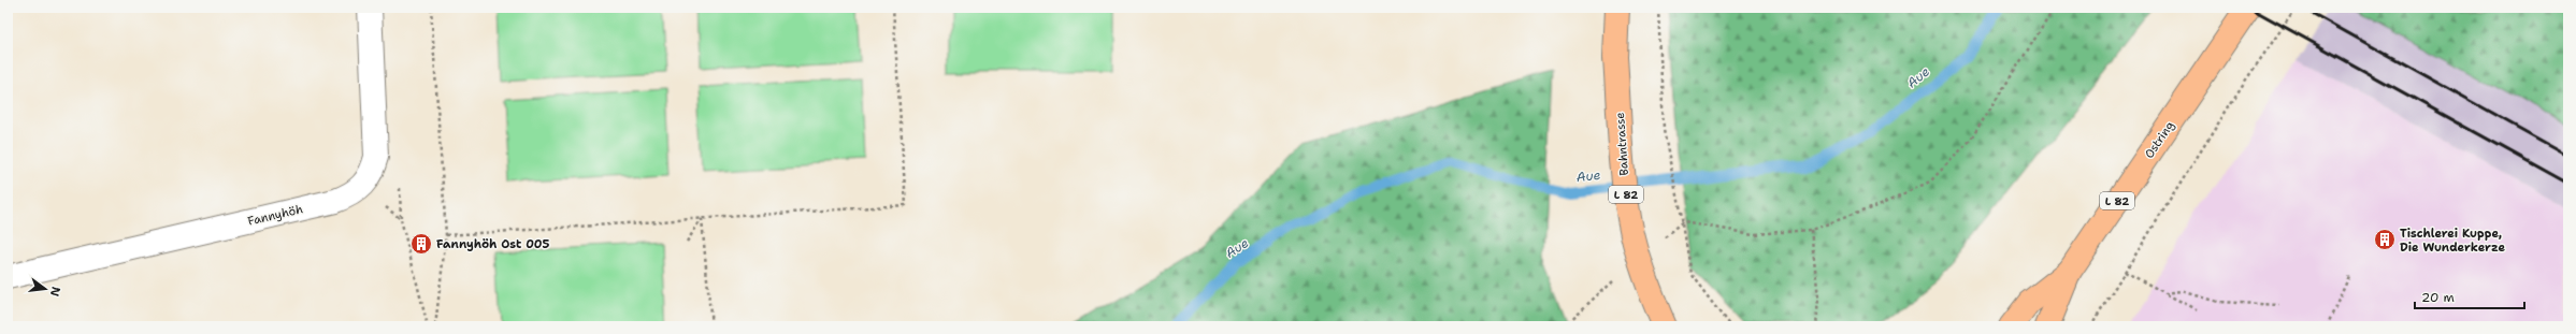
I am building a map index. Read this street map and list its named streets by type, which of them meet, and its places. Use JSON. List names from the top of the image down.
{
  "streets": {
    "main road": ["Ostring", "Bahntrasse", "L 82"],
    "street": ["Fannyhöh"]
  },
  "crossings": [
    ["Ostring", "L 82"]
  ],
  "water": ["Aue"],
  "places": {
    "building": ["Tischlerei Kuppe, Die Wunderkerze", "Fannyhöh Ost 005"]
  },
  "scale_bar": "20 m",
  "north": "right"
}
